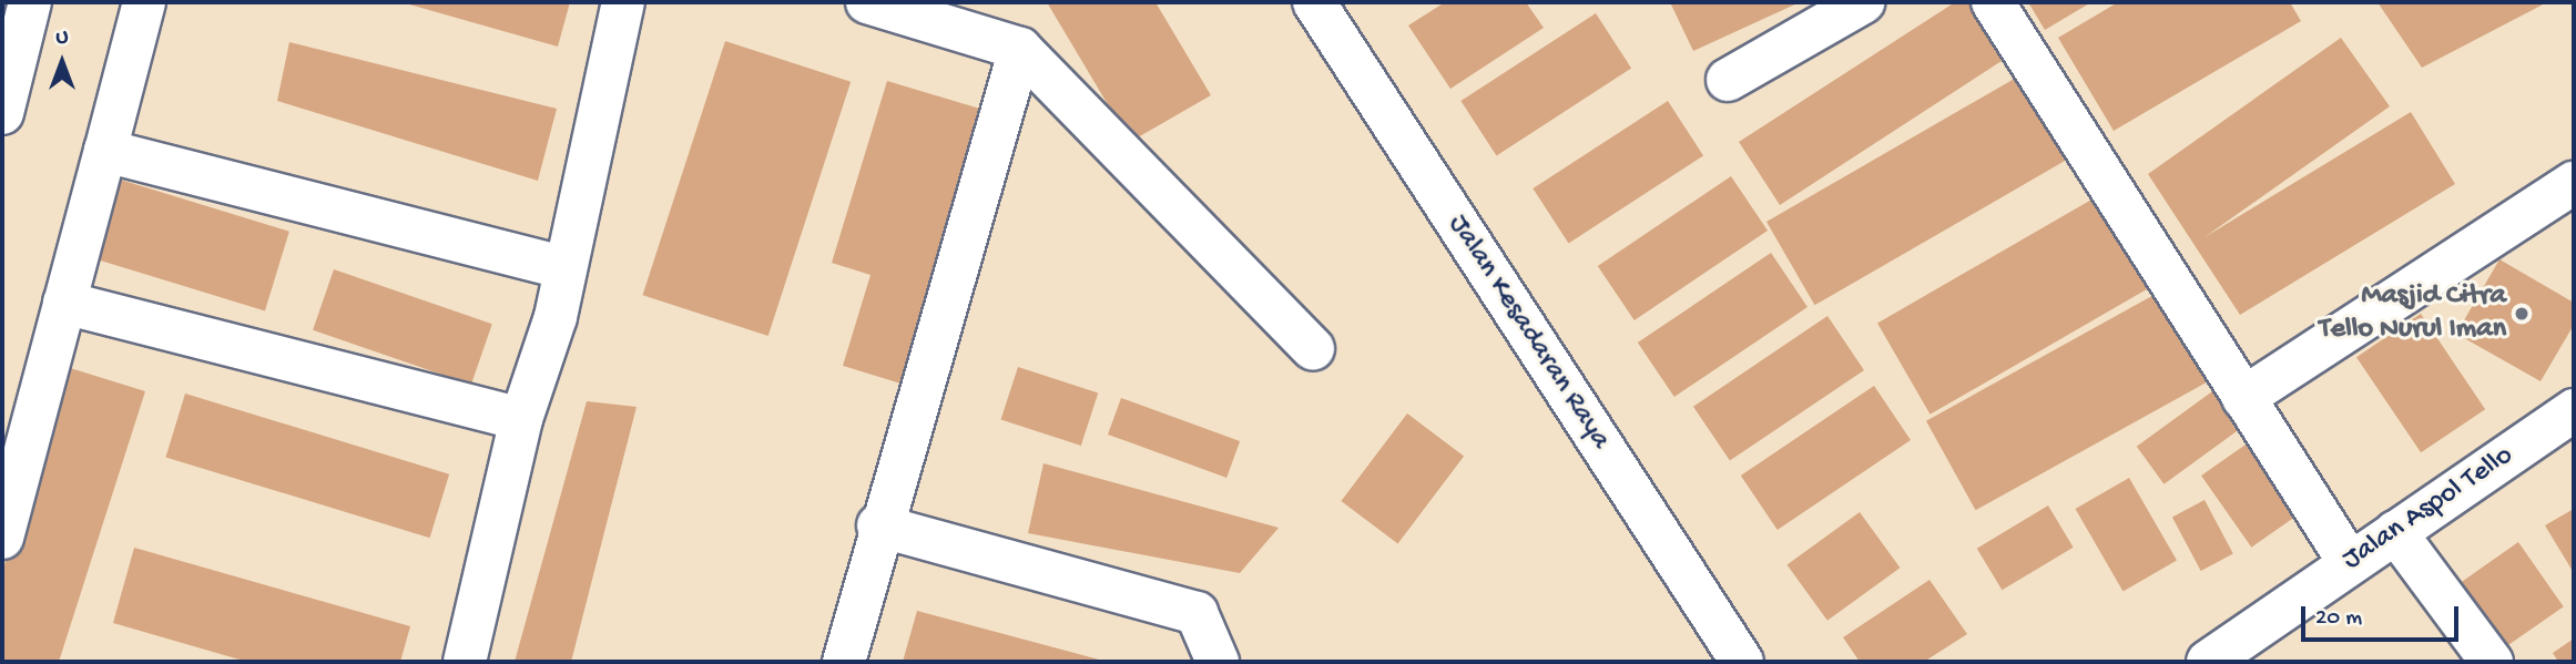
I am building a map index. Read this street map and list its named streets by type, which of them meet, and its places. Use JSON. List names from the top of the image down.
{
  "streets": {
    "street": ["Jalan Kesadaran Raya", "Jalan Aspol Tello"]
  },
  "places": ["Masjid Citra Tello Nurul Iman"],
  "scale_bar": "20 m",
  "north": "top"
}
